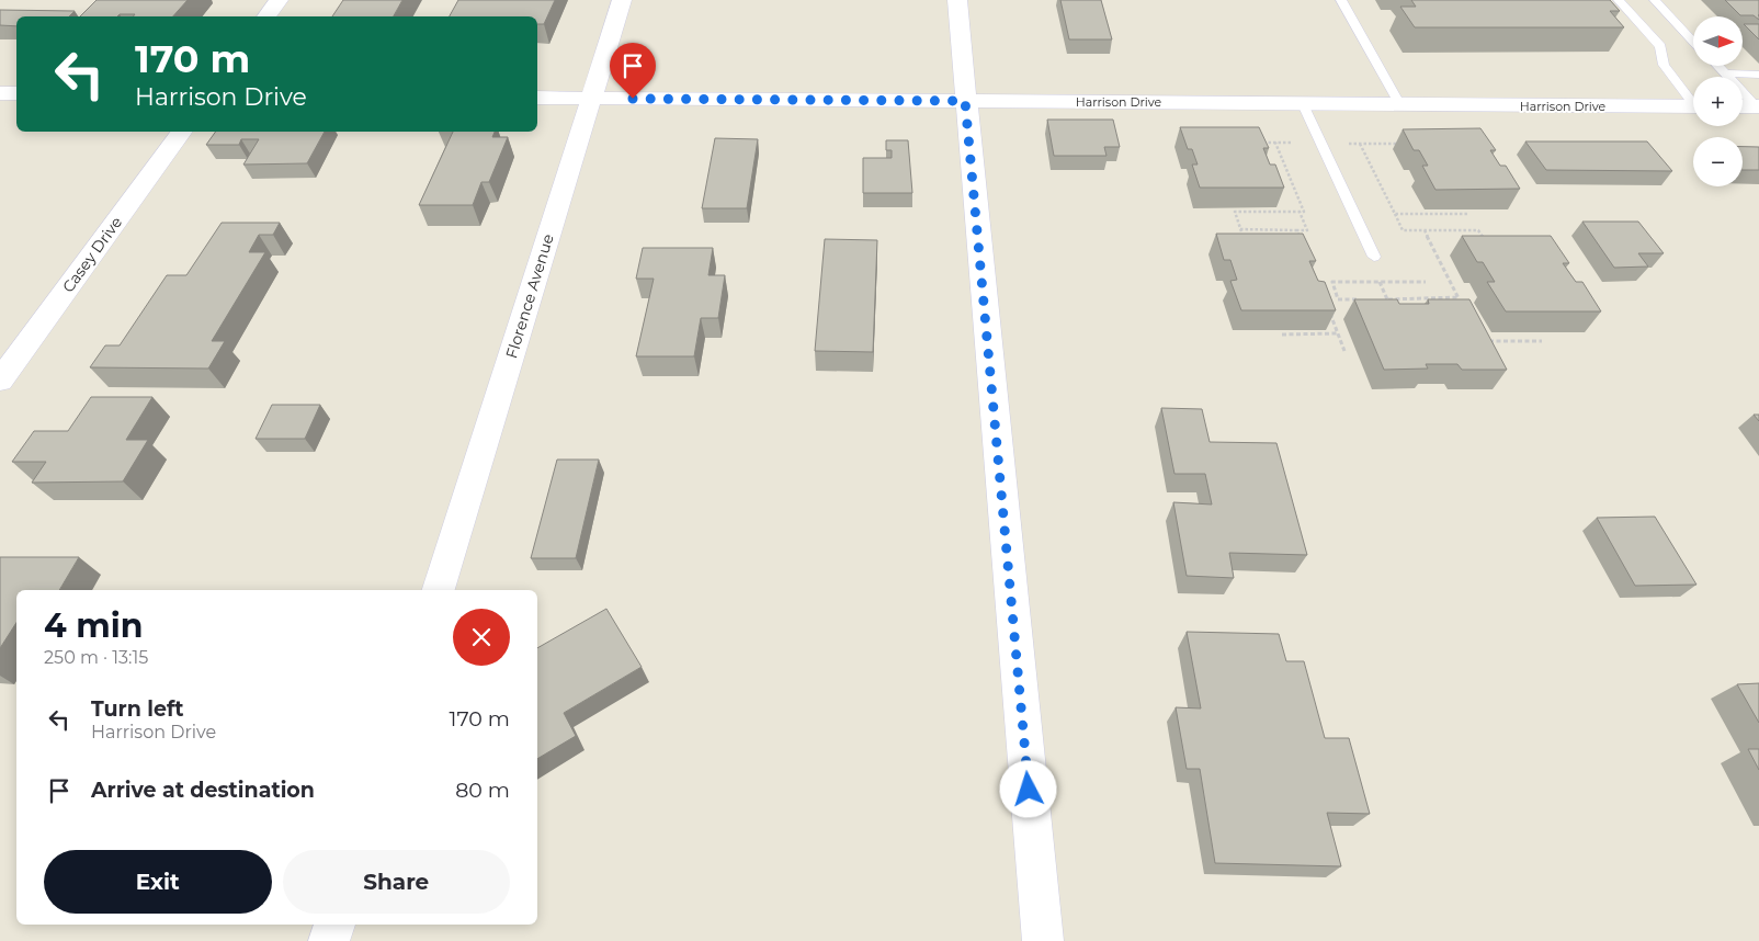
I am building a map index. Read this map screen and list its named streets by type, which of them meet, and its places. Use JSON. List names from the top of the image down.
{
  "streets": {
    "street": ["Harrison Drive", "Casey Drive", "Florence Avenue"]
  },
  "crossings": [
    ["Harrison Drive", "Florence Avenue"]
  ],
  "north": "right",
  "page": {
    "map_buttons": ["+", "−"],
    "turn": ["170 m", "Harrison Drive"],
    "heading": ["4 min", "250 m · 13:15"],
    "list": [
      {
        "name": "Turn left",
        "note": "Harrison Drive",
        "value": "170 m"
      },
      {
        "name": "Arrive at destination",
        "value": "80 m"
      }
    ],
    "buttons": ["Exit", "Share"]
  }
}
